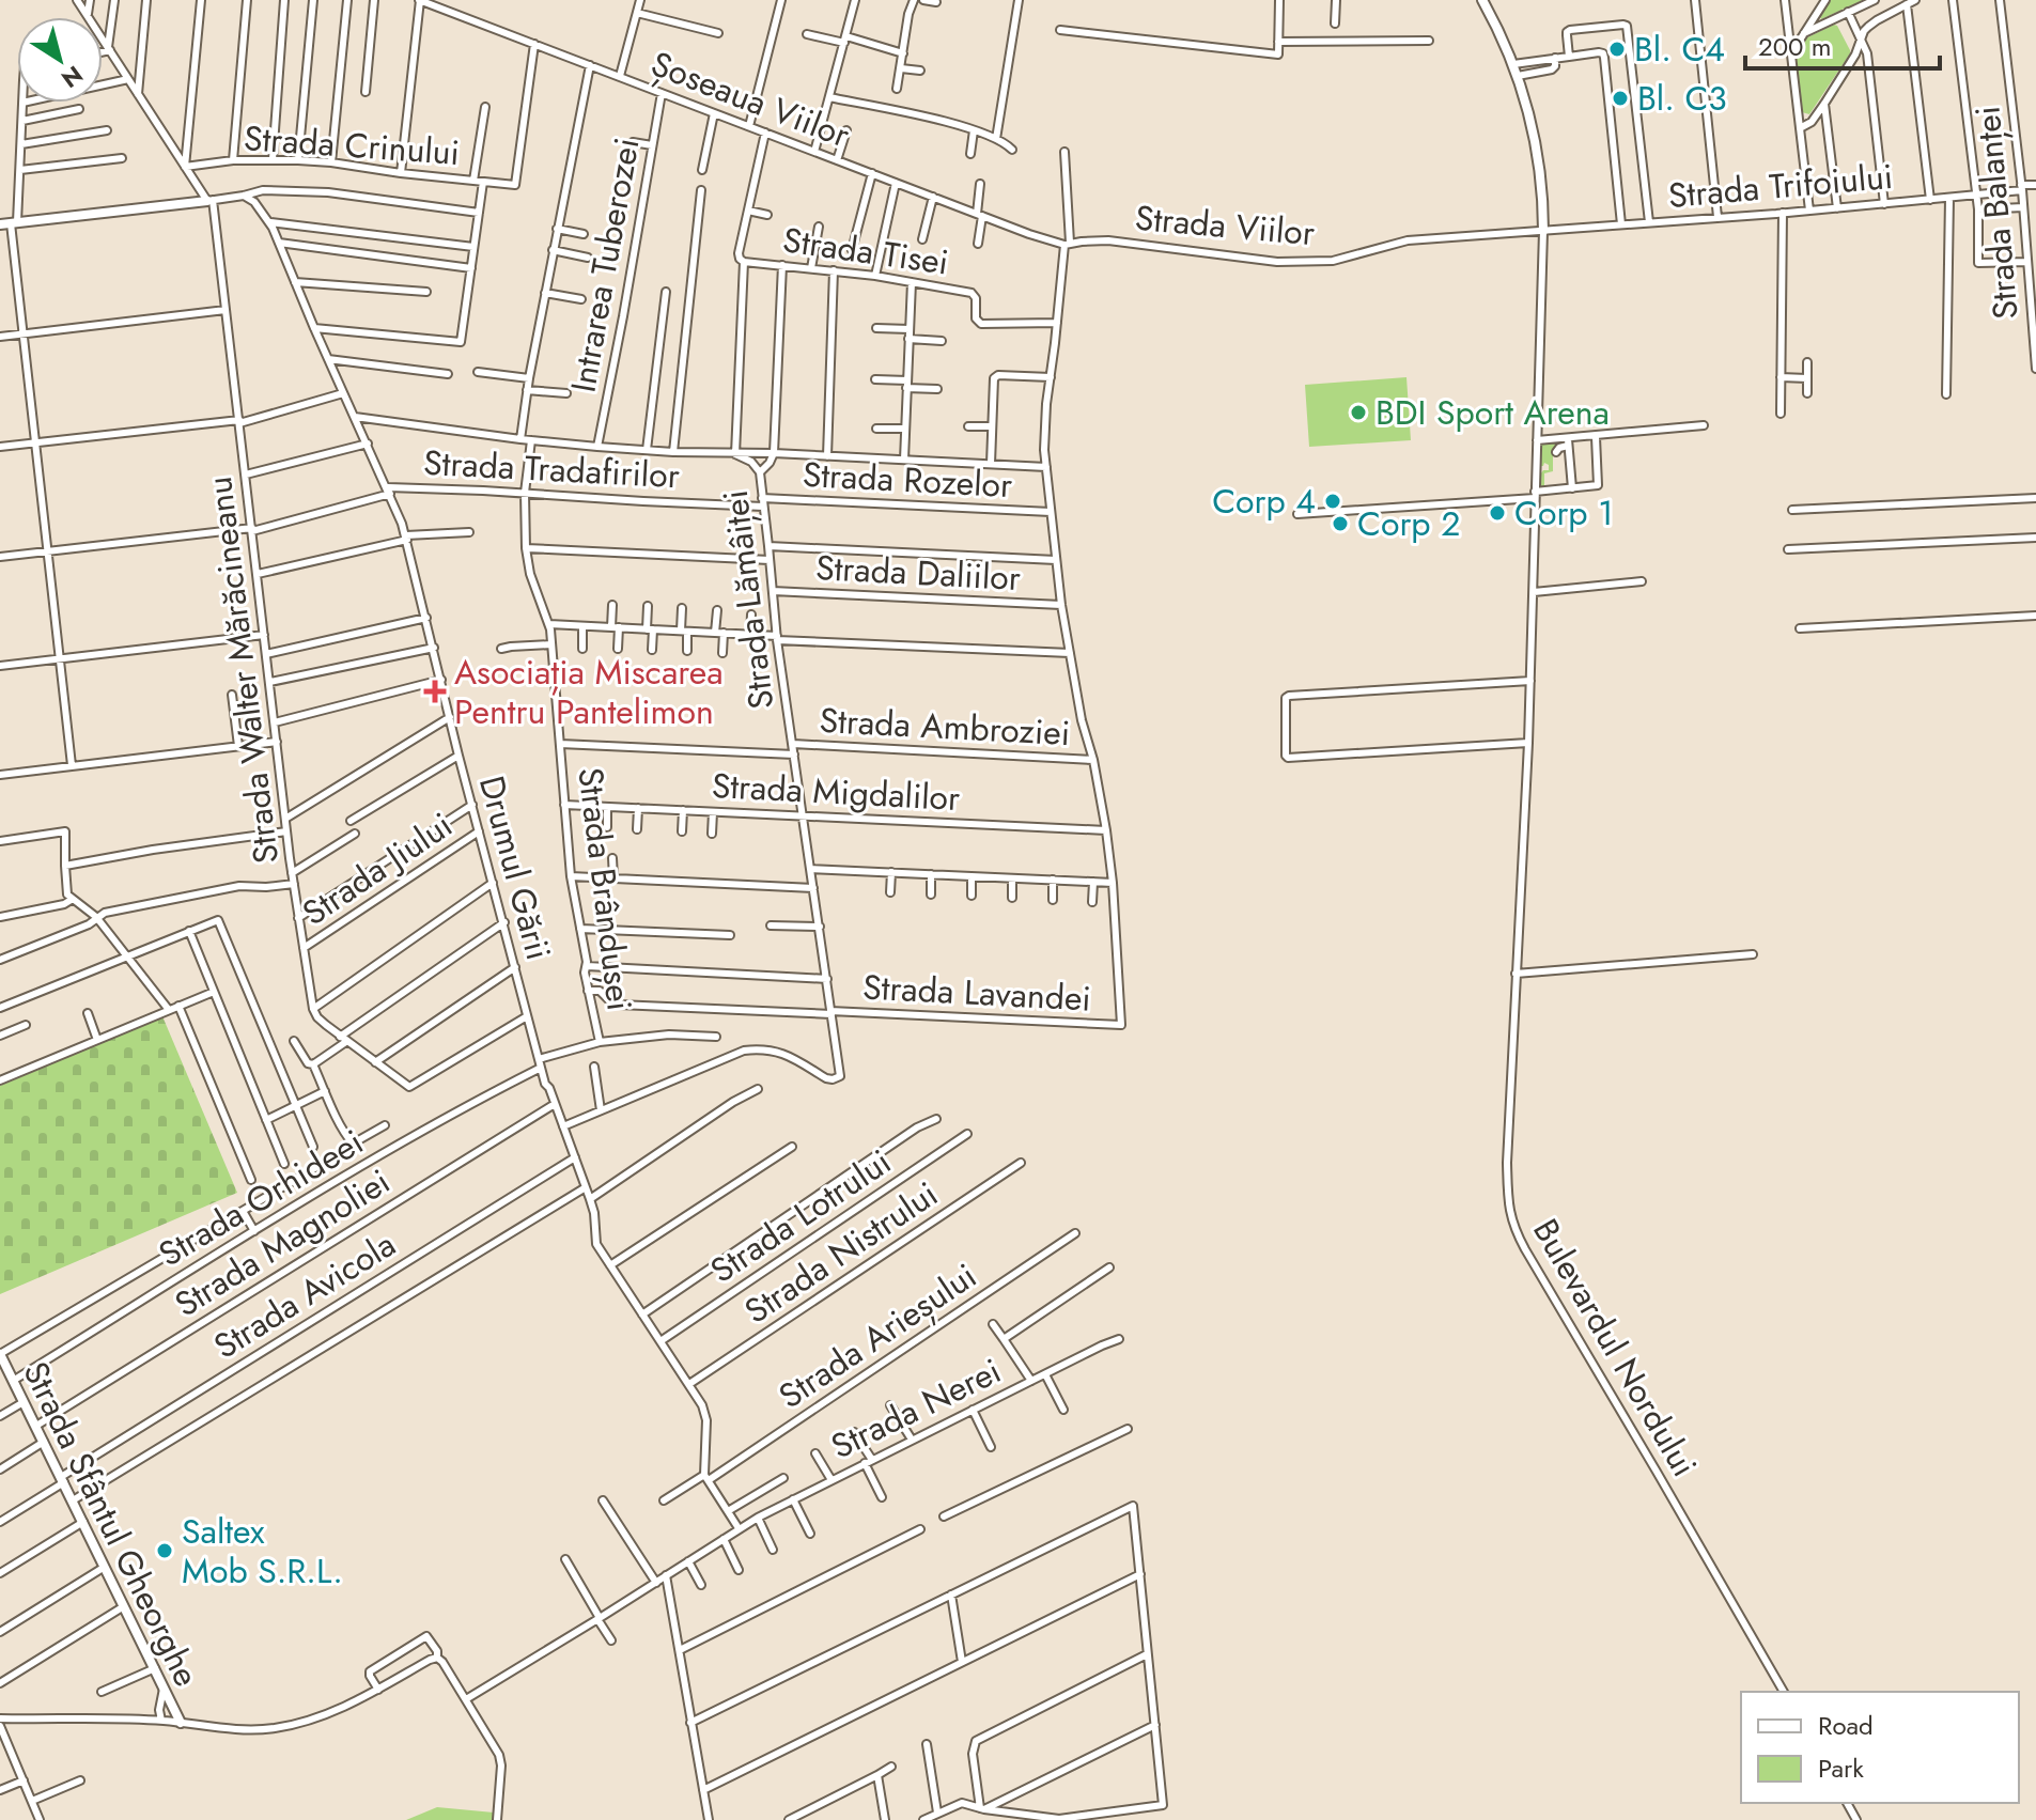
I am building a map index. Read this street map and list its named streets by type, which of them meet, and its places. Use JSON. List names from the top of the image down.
{
  "streets": {
    "street": [
      "Șoseaua Viilor",
      "Strada Crinului",
      "Strada Trifoiului",
      "Strada Balanței",
      "Strada Viilor",
      "Strada Tisei",
      "Intrarea Tuberozei",
      "Strada Tradafirilor",
      "Strada Rozelor",
      "Strada Daliilor",
      "Strada Lămâiței",
      "Strada Walter Mărăcineanu",
      "Strada Ambroziei",
      "Strada Migdalilor",
      "Drumul Gării",
      "Strada Jiului",
      "Strada Brândușei",
      "Strada Lavandei",
      "Strada Orhideei",
      "Strada Lotrului",
      "Strada Magnoliei",
      "Strada Nistrului",
      "Strada Avicola",
      "Strada Arieșului",
      "Bulevardul Nordului",
      "Strada Nerei",
      "Strada Sfântul Gheorghe"
    ]
  },
  "crossings": [
    ["Șoseaua Viilor", "Strada Crinului"],
    ["Șoseaua Viilor", "Strada Viilor"],
    ["Șoseaua Viilor", "Intrarea Tuberozei"],
    ["Strada Trifoiului", "Strada Balanței"],
    ["Strada Trifoiului", "Strada Viilor"],
    ["Strada Trifoiului", "Bulevardul Nordului"],
    ["Intrarea Tuberozei", "Strada Lămâiței"],
    ["Strada Tradafirilor", "Strada Rozelor"],
    ["Strada Tradafirilor", "Strada Lămâiței"],
    ["Strada Tradafirilor", "Strada Walter Mărăcineanu"],
    ["Strada Tradafirilor", "Drumul Gării"],
    ["Strada Tradafirilor", "Strada Brândușei"],
    ["Strada Rozelor", "Strada Lămâiței"],
    ["Strada Daliilor", "Strada Lămâiței"],
    ["Strada Lămâiței", "Strada Ambroziei"],
    ["Strada Lămâiței", "Strada Migdalilor"],
    ["Strada Lămâiței", "Drumul Gării"],
    ["Strada Lămâiței", "Strada Brândușei"],
    ["Strada Lămâiței", "Strada Lavandei"],
    ["Strada Walter Mărăcineanu", "Strada Jiului"],
    ["Strada Migdalilor", "Strada Brândușei"],
    ["Drumul Gării", "Strada Jiului"],
    ["Drumul Gării", "Strada Brândușei"],
    ["Drumul Gării", "Strada Orhideei"],
    ["Drumul Gării", "Strada Lotrului"],
    ["Drumul Gării", "Strada Magnoliei"],
    ["Drumul Gării", "Strada Nistrului"],
    ["Drumul Gării", "Strada Avicola"],
    ["Drumul Gării", "Strada Arieșului"],
    ["Strada Brândușei", "Strada Lavandei"],
    ["Strada Orhideei", "Strada Sfântul Gheorghe"],
    ["Strada Magnoliei", "Strada Sfântul Gheorghe"],
    ["Strada Avicola", "Strada Sfântul Gheorghe"]
  ],
  "places": {
    "other": [
      "Bl. C4",
      "Bl. C3",
      "BDI Sport Arena",
      "Corp 4",
      "Corp 1",
      "Corp 2",
      "Saltex Mob S.R.L."
    ],
    "health": ["Asociația Miscarea Pentru Pantelimon"]
  },
  "legend": ["Road", "Park"],
  "scale_bar": "200 m",
  "north": "bottom right"
}
